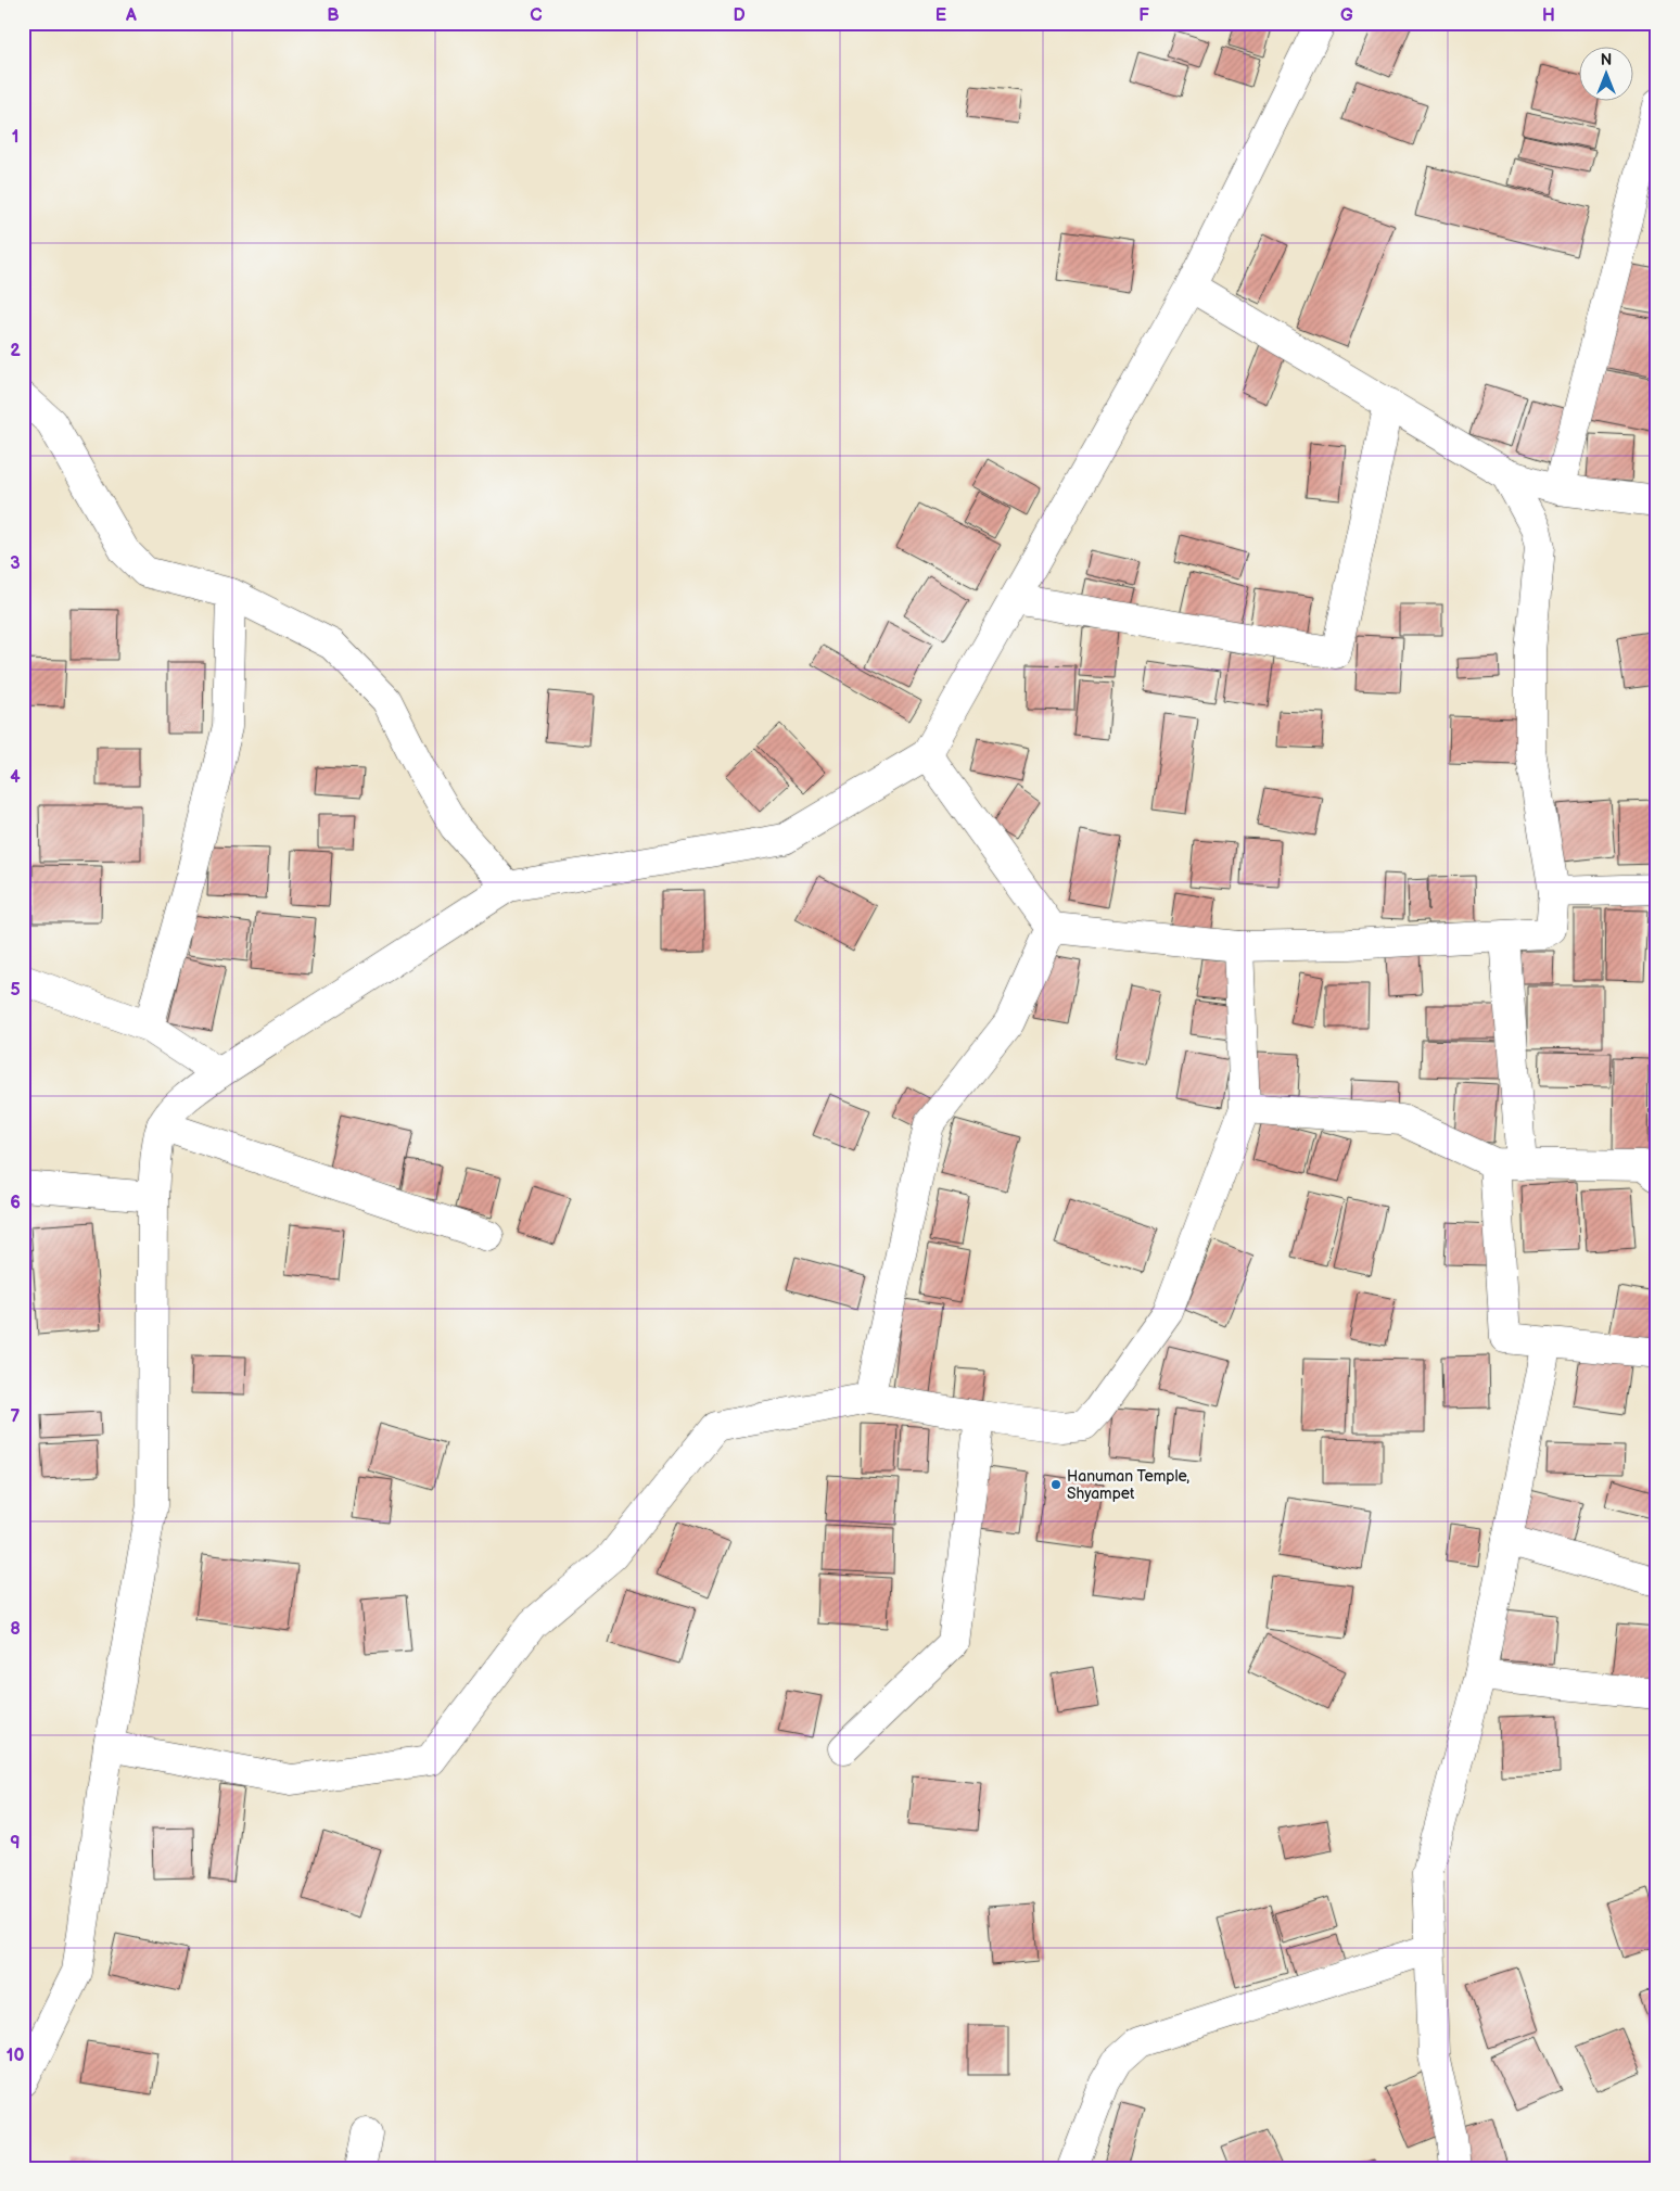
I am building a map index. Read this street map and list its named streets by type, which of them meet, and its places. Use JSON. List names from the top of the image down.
{
  "places": ["Hanuman Temple, Shyampet"],
  "north": "top",
  "grid": {
    "columns": [
      "A",
      "B",
      "C",
      "D",
      "E",
      "F",
      "G",
      "H"
    ],
    "rows": [
      "1",
      "2",
      "3",
      "4",
      "5",
      "6",
      "7",
      "8",
      "9",
      "10"
    ]
  }
}
